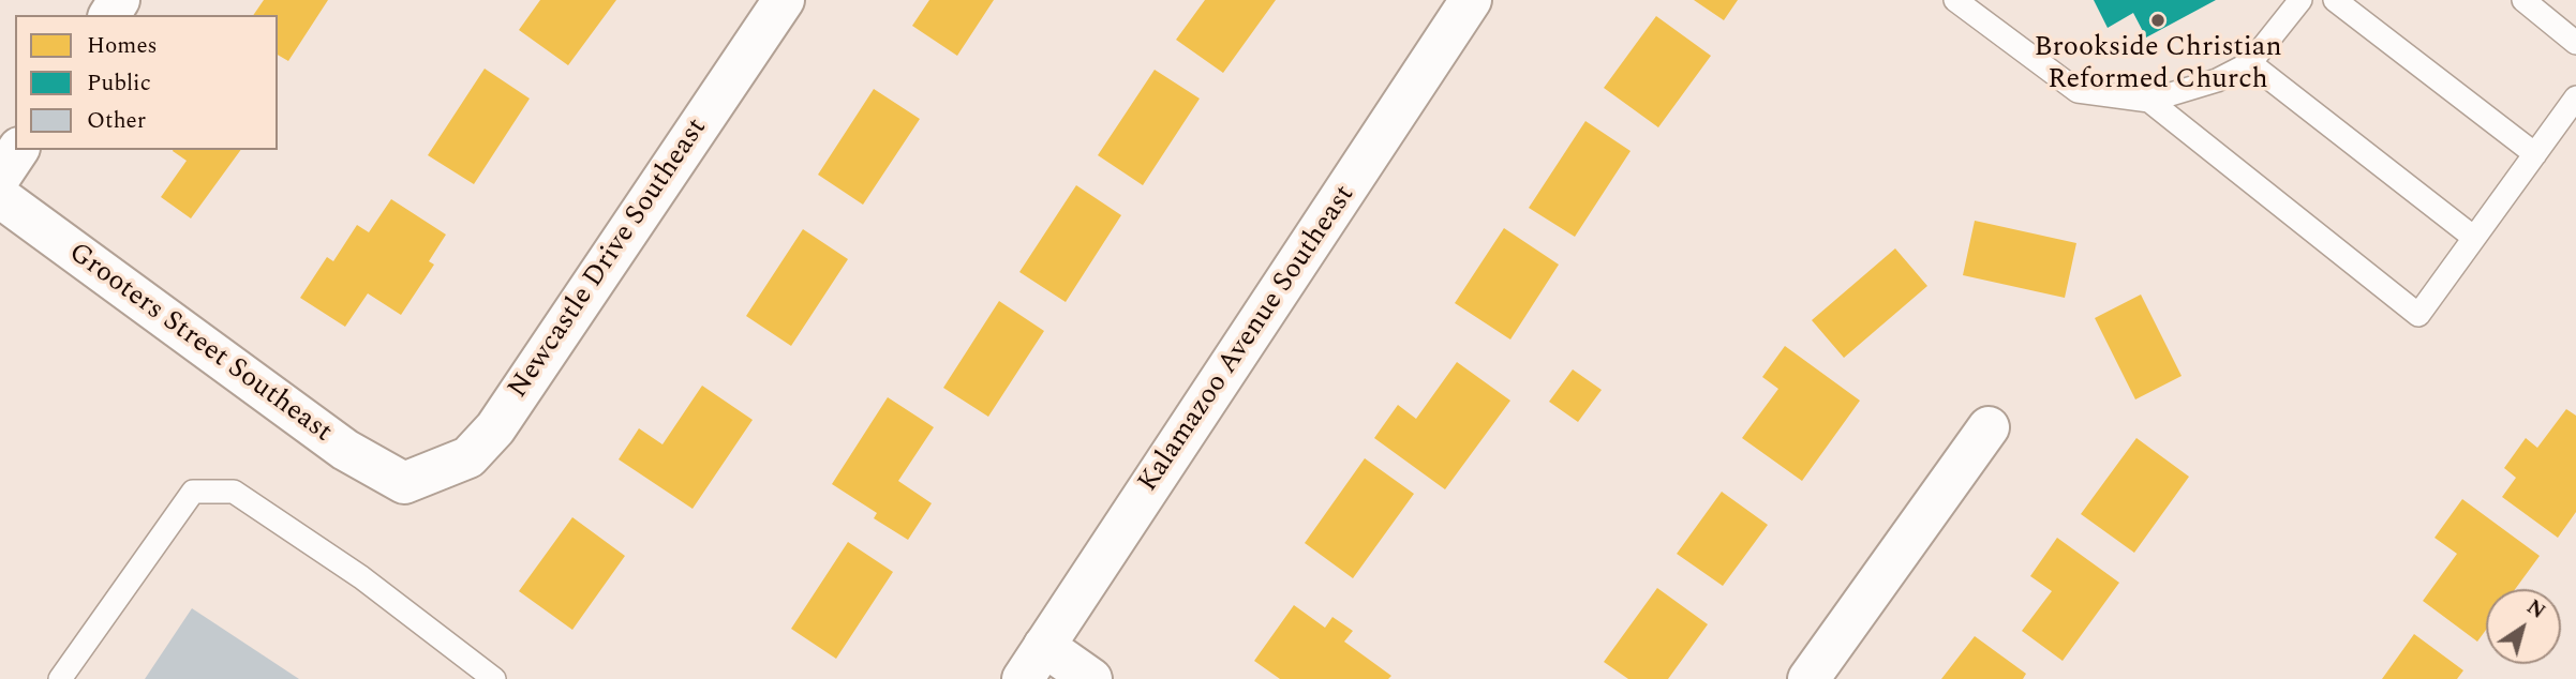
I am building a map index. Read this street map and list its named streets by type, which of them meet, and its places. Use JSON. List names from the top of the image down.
{
  "streets": {
    "street": ["Newcastle Drive Southeast", "Kalamazoo Avenue Southeast", "Grooters Street Southeast"]
  },
  "crossings": [
    ["Newcastle Drive Southeast", "Grooters Street Southeast"]
  ],
  "places": ["Brookside Christian Reformed Church"],
  "legend": ["Homes", "Public", "Other"],
  "north": "top right"
}
